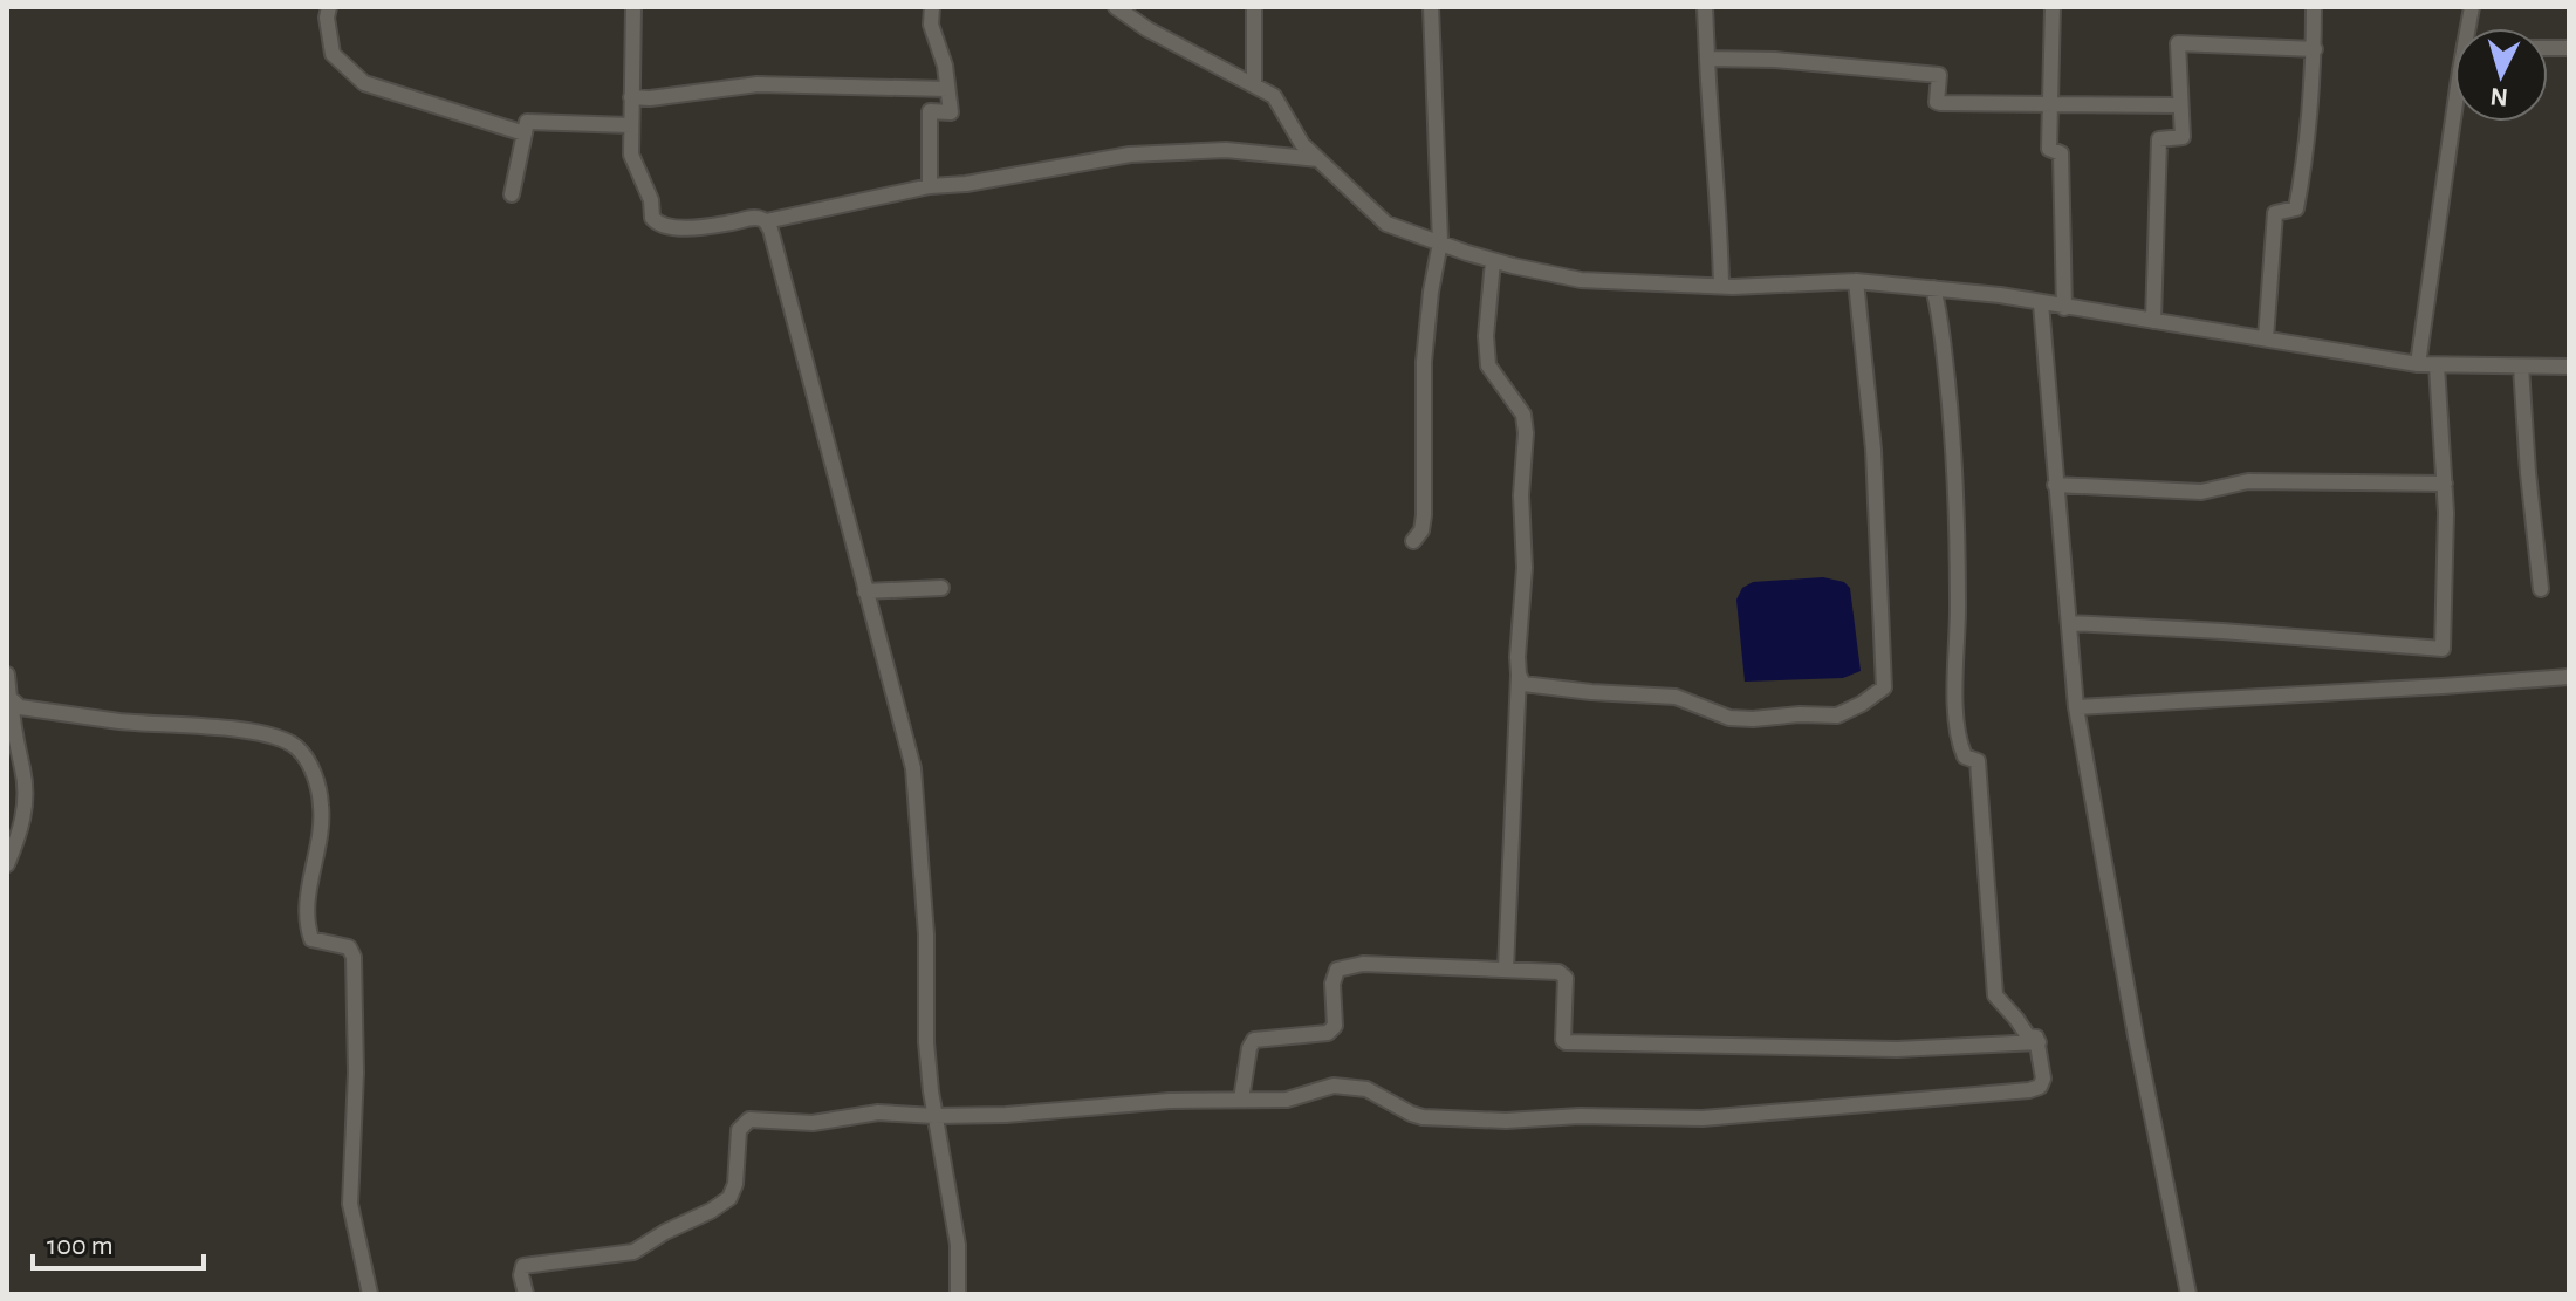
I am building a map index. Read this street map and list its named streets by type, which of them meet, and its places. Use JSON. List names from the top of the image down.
{
  "scale_bar": "100 m",
  "north": "bottom"
}
